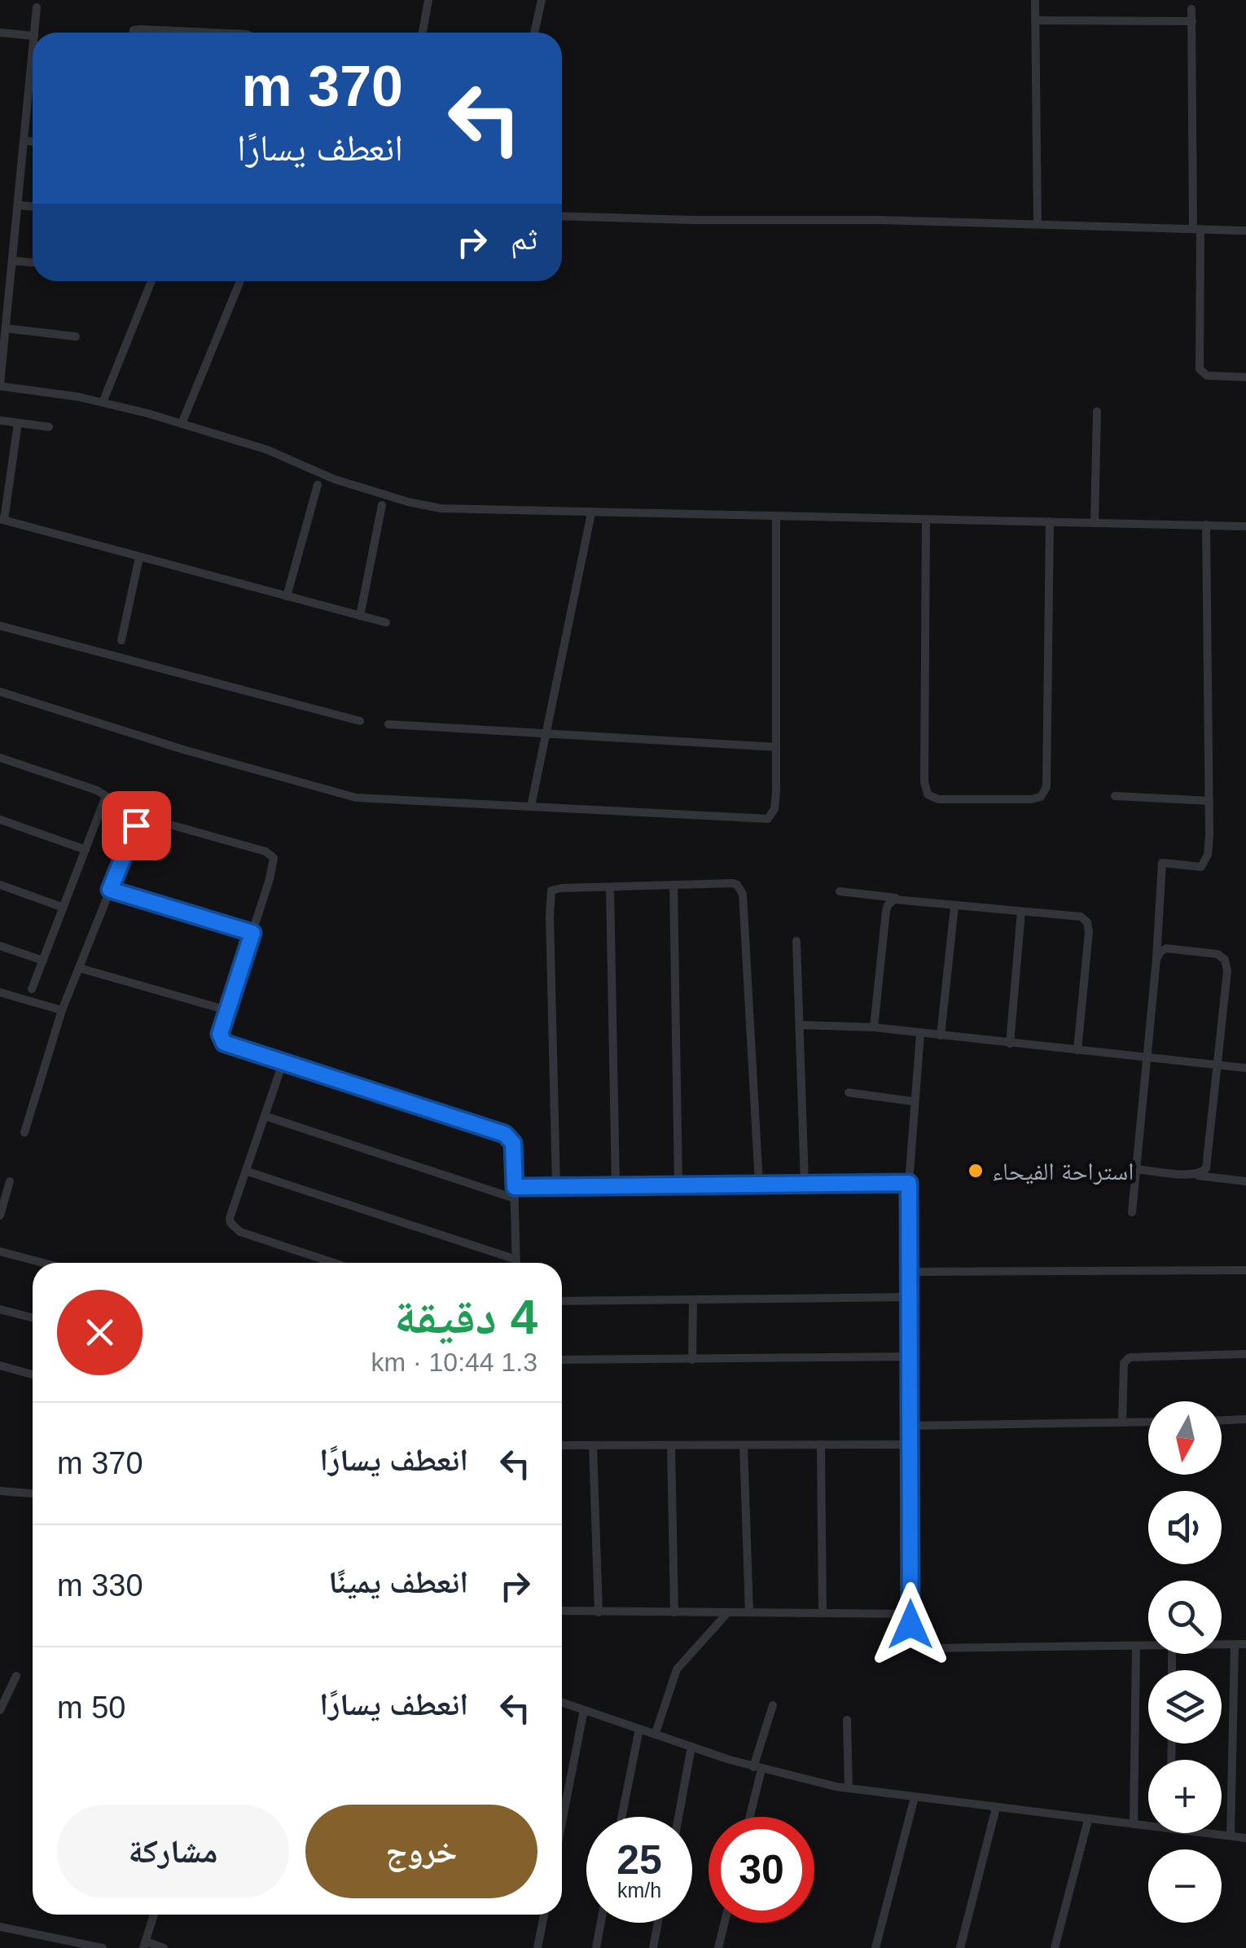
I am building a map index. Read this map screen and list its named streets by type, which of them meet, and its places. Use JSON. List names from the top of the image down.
{
  "places": ["استراحة الفيحاء"],
  "north": "bottom",
  "page": {
    "turn": ["370 m", "انعطف يسارًا"],
    "then": "ثم",
    "heading": ["4 دقيقة", "1.3 km · 10:44"],
    "map_buttons": ["+", "−"],
    "list": [
      {
        "name": "انعطف يسارًا",
        "value": "370 m"
      },
      {
        "name": "انعطف يمينًا",
        "value": "330 m"
      },
      {
        "name": "انعطف يسارًا",
        "value": "50 m"
      }
    ],
    "buttons": ["خروج", "مشاركة"],
    "speed": "25 km/h",
    "limit": "30"
  }
}
